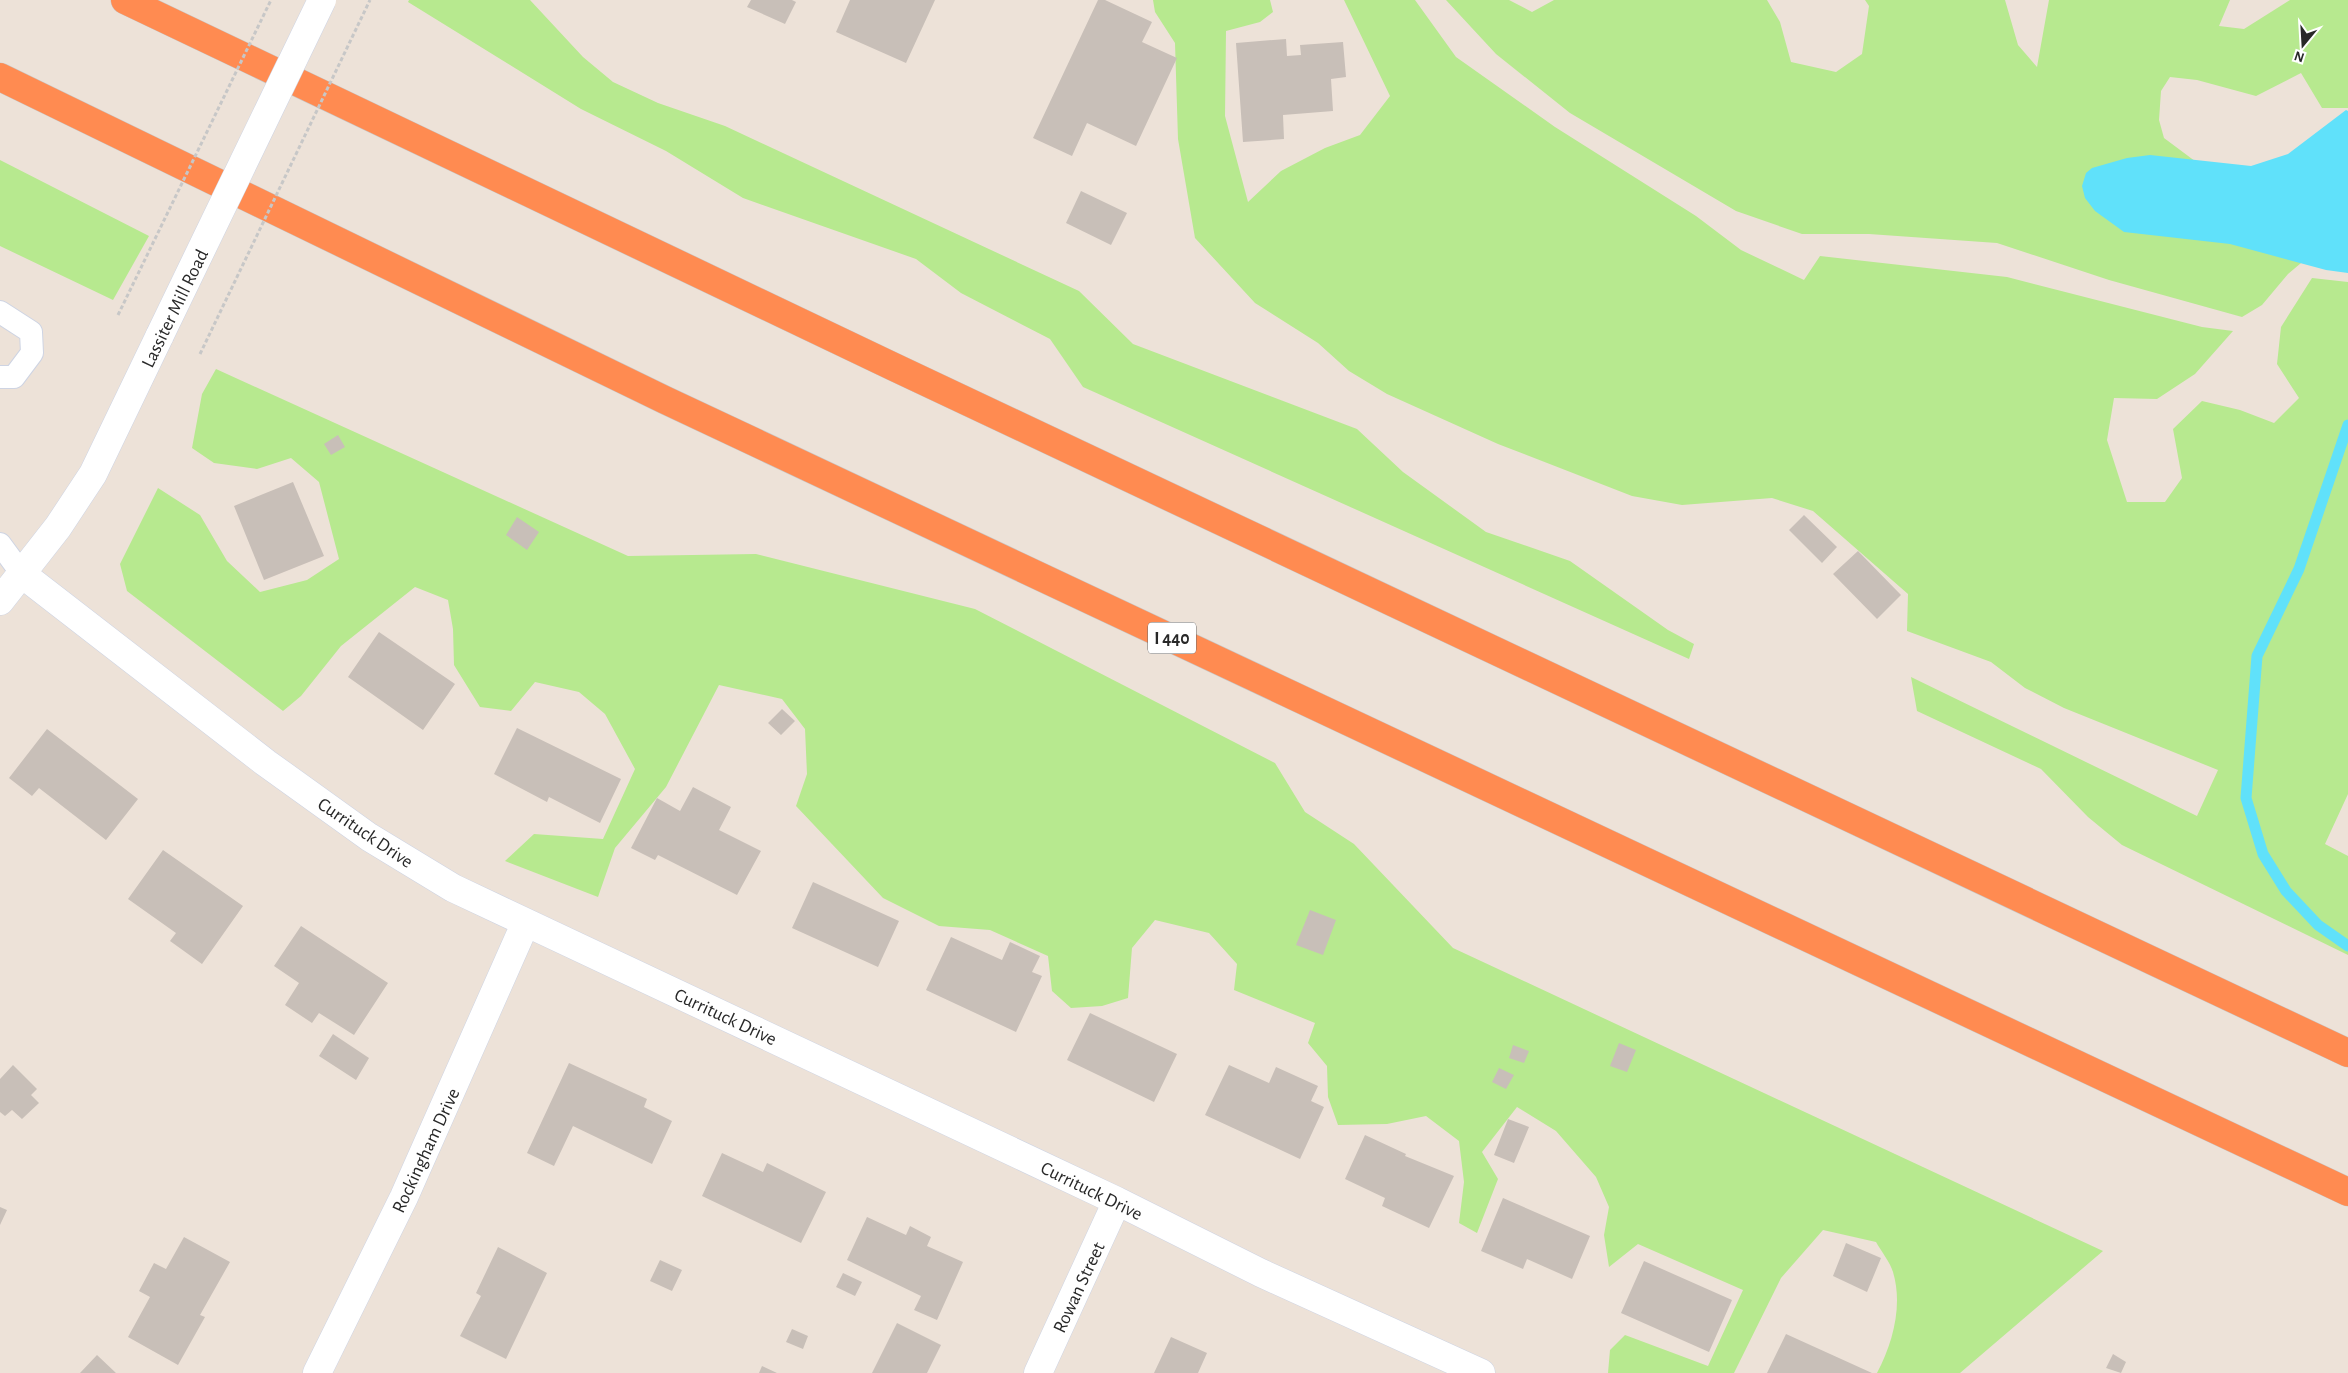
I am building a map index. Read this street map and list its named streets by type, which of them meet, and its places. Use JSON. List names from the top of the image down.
{
  "streets": {
    "highway": ["I 440"],
    "street": [
      "Lassiter Mill Road",
      "Currituck Drive",
      "Rockingham Drive",
      "Rowan Street"
    ]
  },
  "crossings": [
    ["Lassiter Mill Road", "Currituck Drive"],
    ["Currituck Drive", "Rockingham Drive"],
    ["Currituck Drive", "Rowan Street"]
  ],
  "north": "bottom"
}
